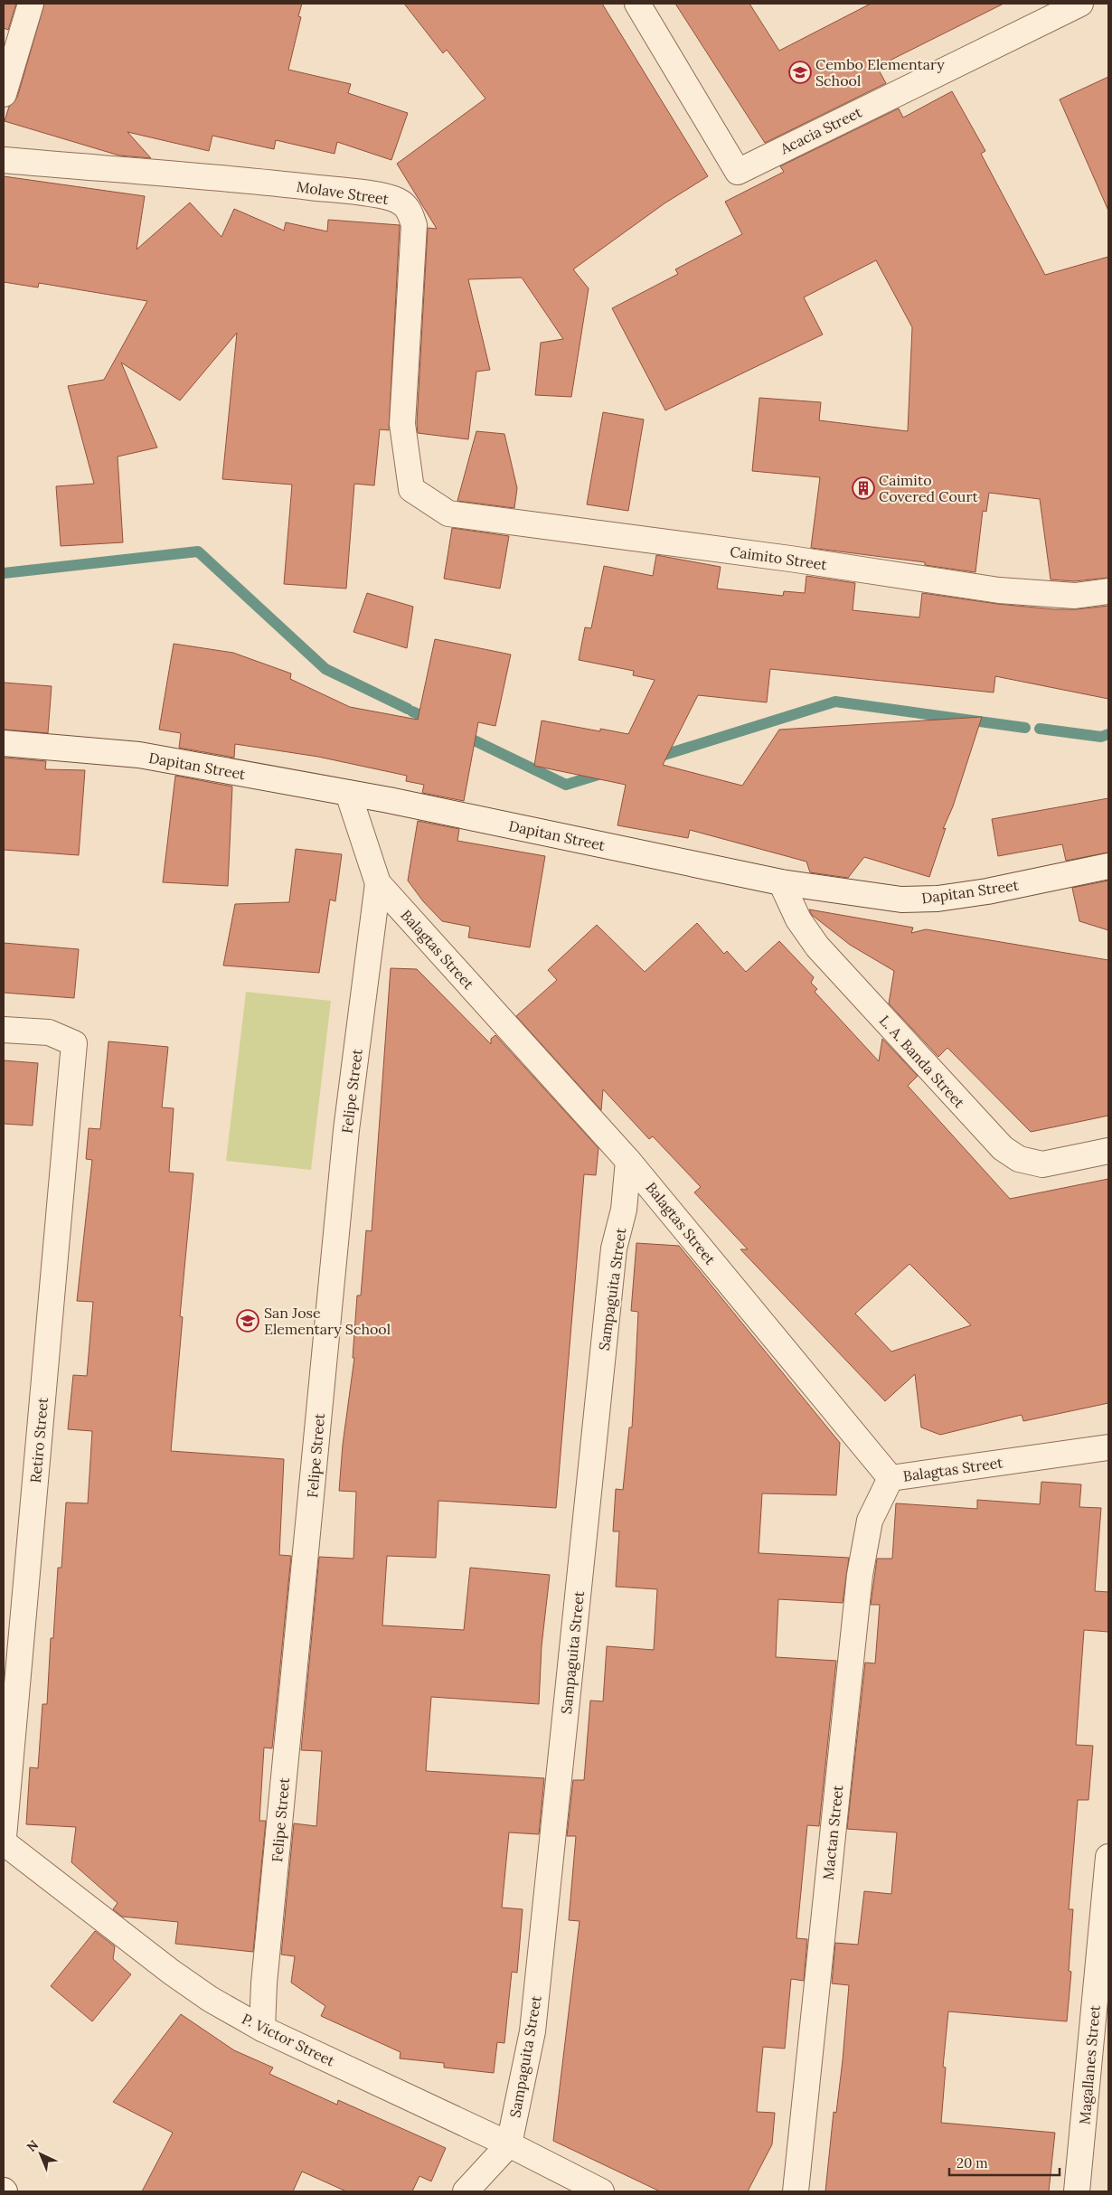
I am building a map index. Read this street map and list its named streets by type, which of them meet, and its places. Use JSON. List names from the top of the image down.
{
  "streets": {
    "street": [
      "Acacia Street",
      "Molave Street",
      "Caimito Street",
      "Dapitan Street",
      "Balagtas Street",
      "L. A. Banda Street",
      "Felipe Street",
      "Sampaguita Street",
      "Retiro Street",
      "Mactan Street",
      "P. Victor Street",
      "Magallanes Street"
    ]
  },
  "crossings": [
    ["Molave Street", "Caimito Street"],
    ["Dapitan Street", "Balagtas Street"],
    ["Dapitan Street", "L. A. Banda Street"],
    ["Balagtas Street", "Felipe Street"],
    ["Balagtas Street", "Sampaguita Street"],
    ["Balagtas Street", "Mactan Street"],
    ["Felipe Street", "P. Victor Street"],
    ["Sampaguita Street", "P. Victor Street"]
  ],
  "places": {
    "school or university": ["Cembo Elementary School", "San Jose Elementary School"],
    "building": ["Caimito Covered Court"]
  },
  "scale_bar": "20 m",
  "north": "top left"
}
